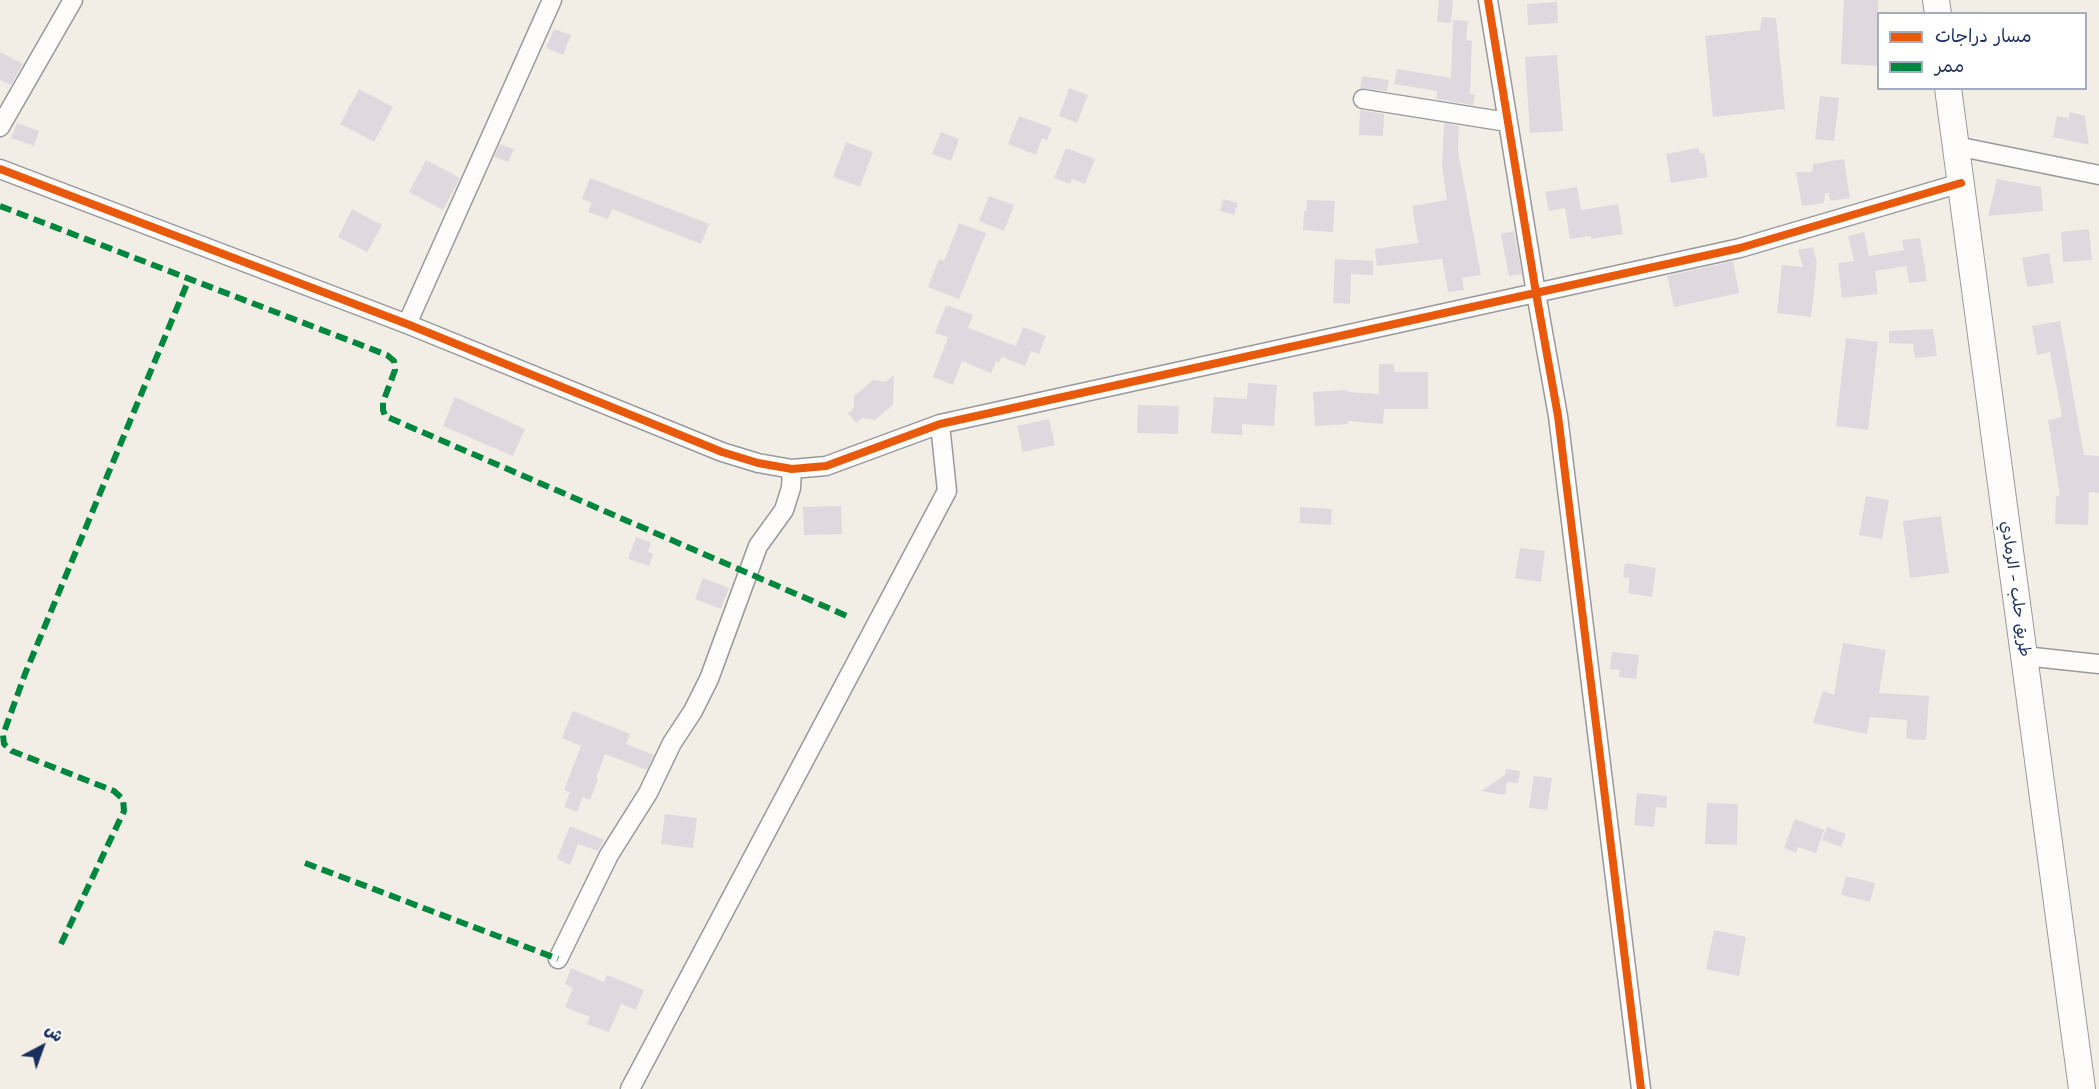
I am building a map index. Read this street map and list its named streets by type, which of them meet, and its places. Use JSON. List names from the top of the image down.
{
  "streets": {
    "highway": ["طريق حلب - الرمادي"]
  },
  "legend": ["مسار دراجات", "ممر"],
  "north": "top right"
}
